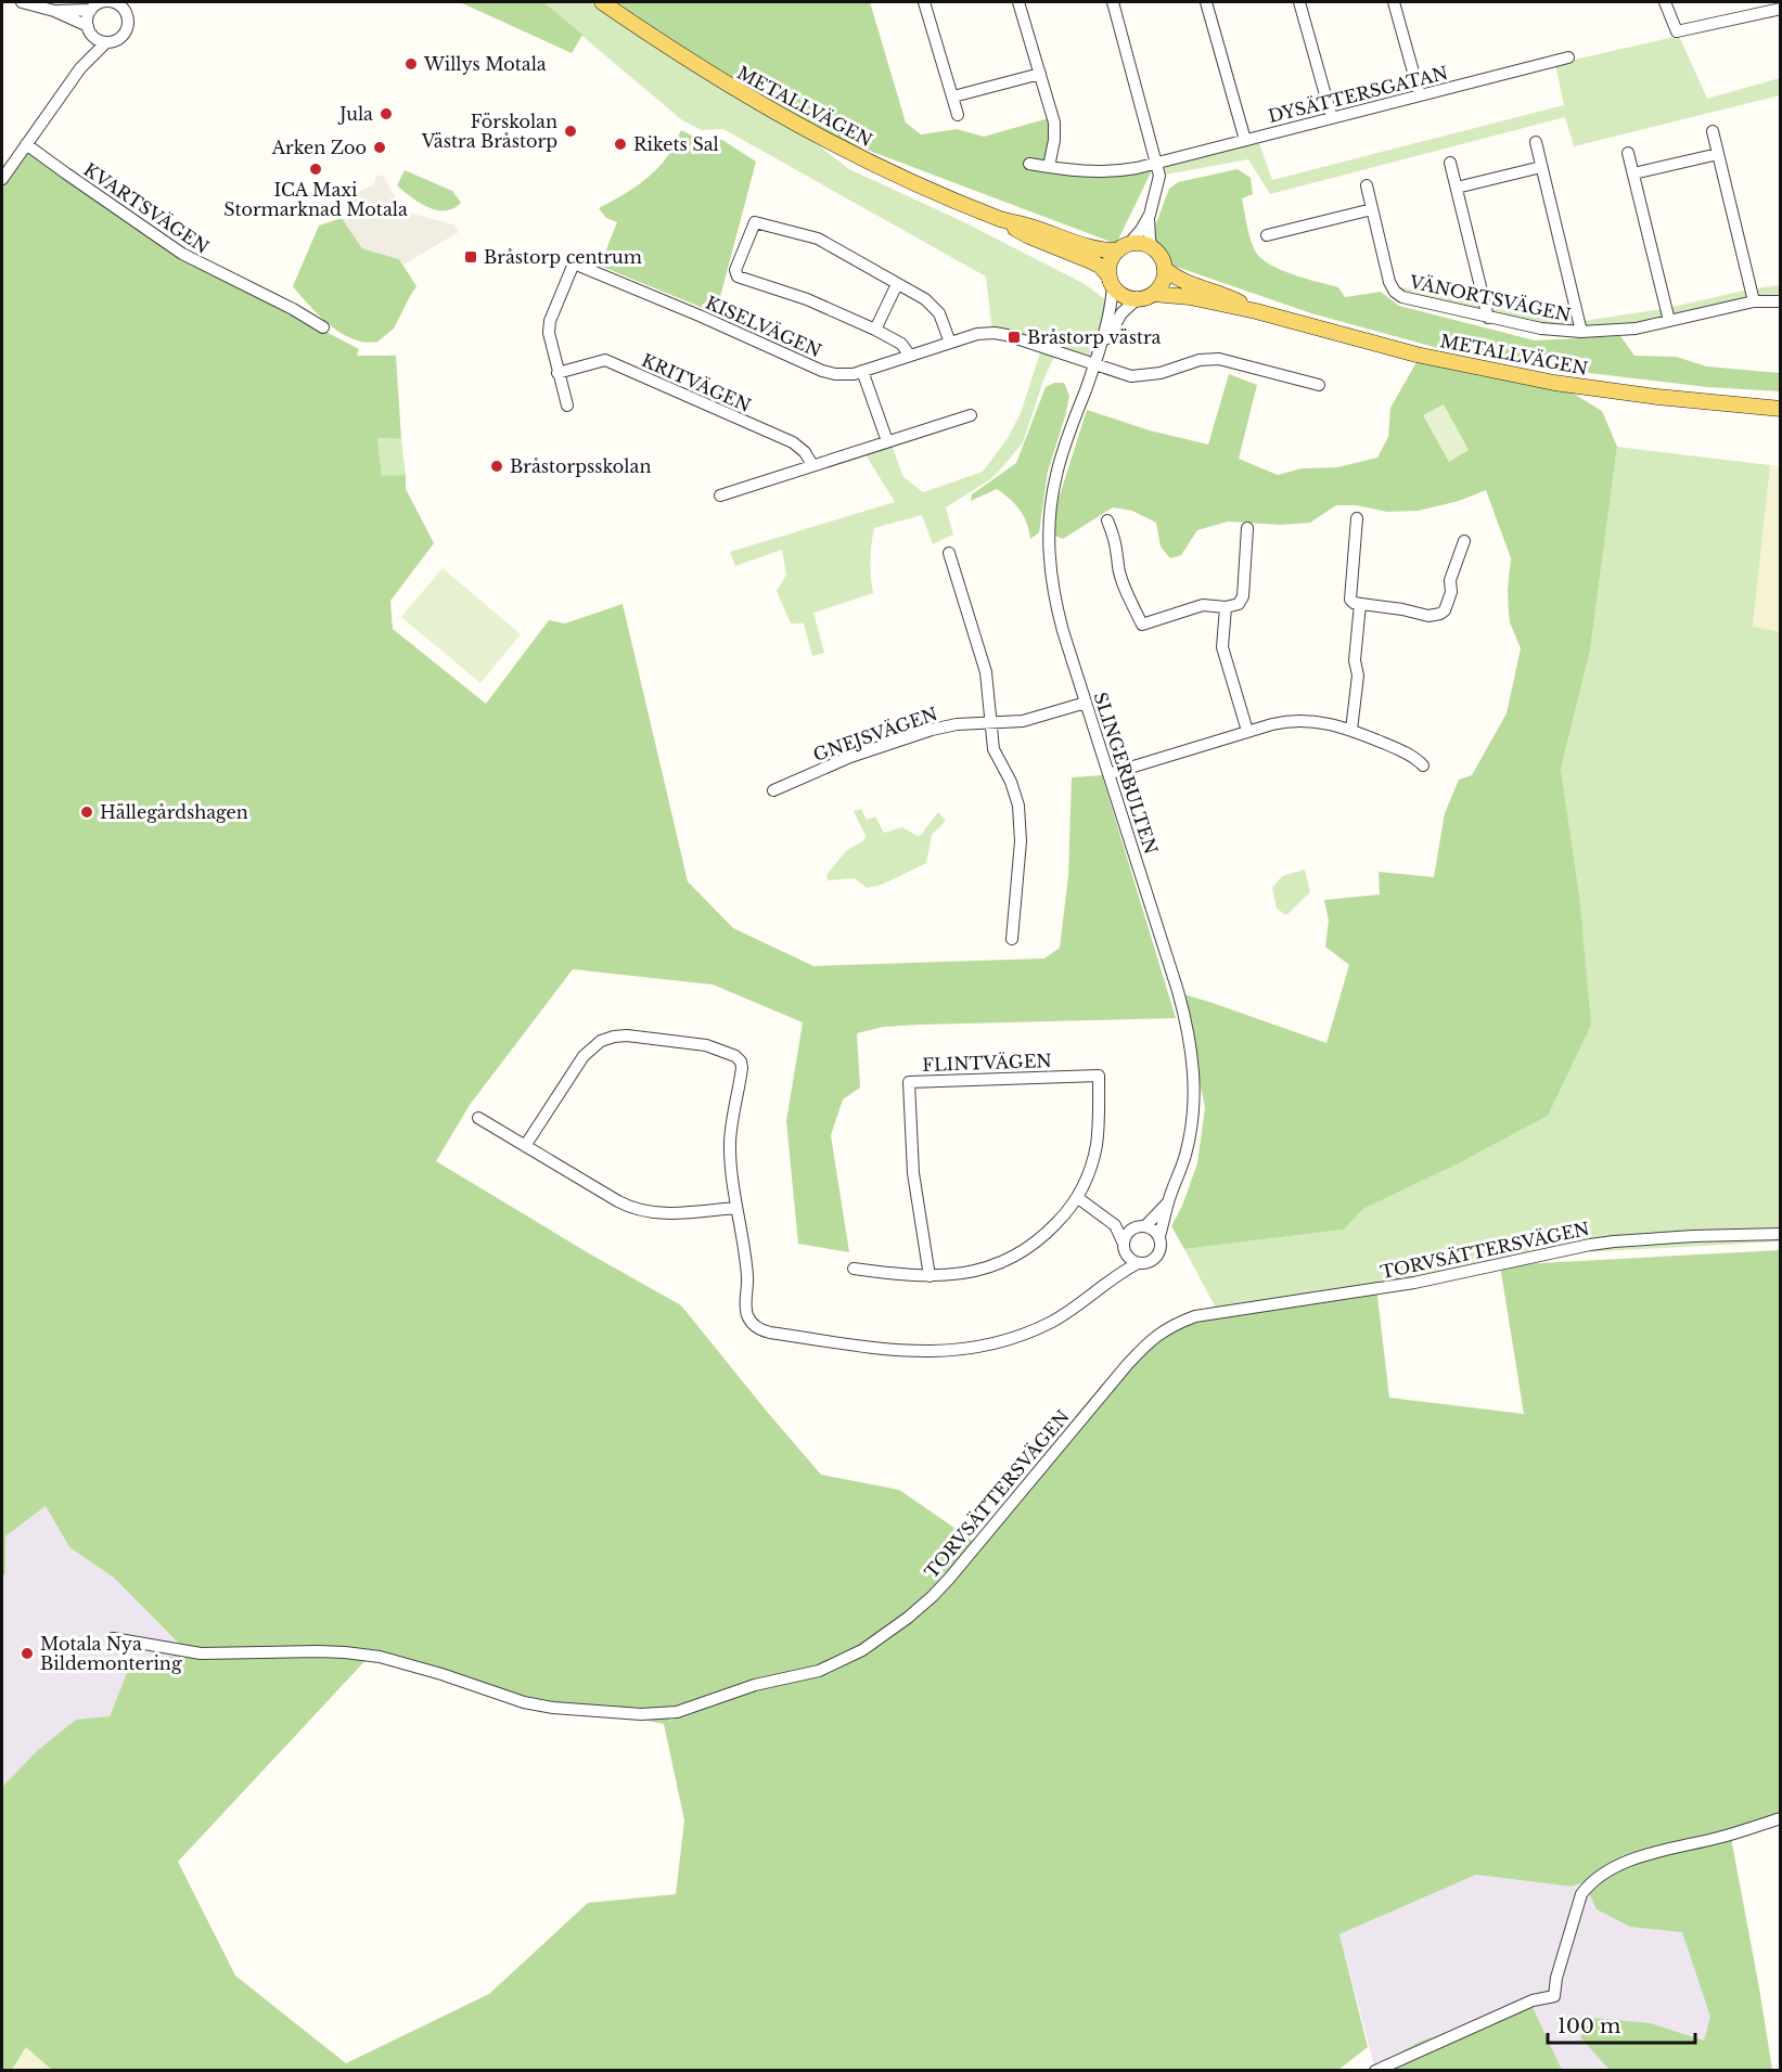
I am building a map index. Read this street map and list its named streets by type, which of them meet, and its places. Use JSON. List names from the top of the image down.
{
  "streets": {
    "main road": ["METALLVÄGEN"],
    "street": [
      "DYSÄTTERSGATAN",
      "KVARTSVÄGEN",
      "VÄNORTSVÄGEN",
      "KISELVÄGEN",
      "KRITVÄGEN",
      "GNEJSVÄGEN",
      "SLINGERBULTEN",
      "FLINTVÄGEN",
      "TORVSÄTTERSVÄGEN"
    ]
  },
  "crossings": [
    ["METALLVÄGEN", "SLINGERBULTEN"],
    ["KISELVÄGEN", "KRITVÄGEN"],
    ["KISELVÄGEN", "SLINGERBULTEN"],
    ["GNEJSVÄGEN", "SLINGERBULTEN"]
  ],
  "places": {
    "other": [
      "Willys Motala",
      "Jula",
      "Förskolan Västra Bråstorp",
      "Rikets Sal",
      "Arken Zoo",
      "ICA Maxi Stormarknad Motala",
      "Bråstorpsskolan",
      "Hällegårdshagen",
      "Motala Nya Bildemontering"
    ],
    "transit": ["Bråstorp centrum", "Bråstorp västra"]
  },
  "scale_bar": "100 m"
}
